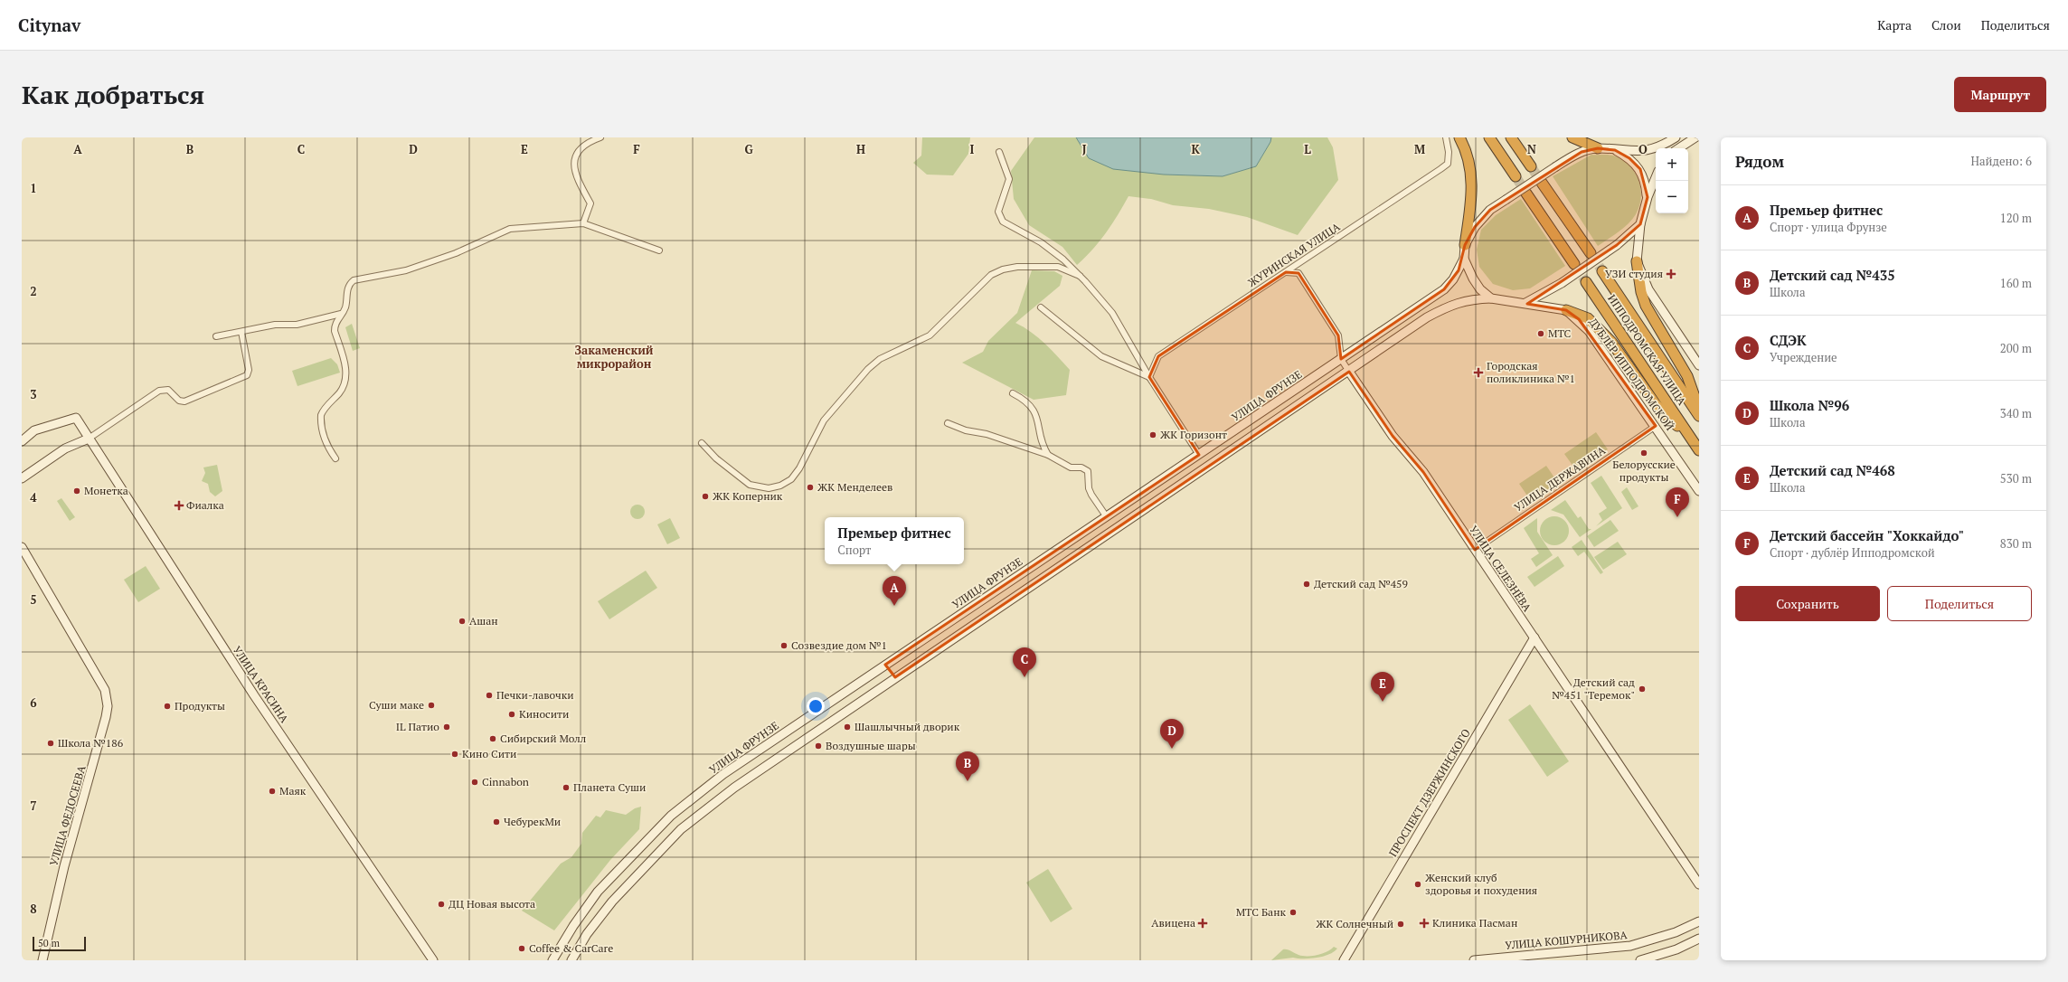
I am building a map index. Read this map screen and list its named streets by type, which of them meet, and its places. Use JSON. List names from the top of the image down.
{
  "streets": {
    "highway": ["ИППОДРОМСКАЯ УЛИЦА"],
    "main road": [
      "ДУБЛЁР ИППОДРОМСКОЙ",
      "УЛИЦА ФРУНЗЕ",
      "УЛИЦА СЕЛЕЗНЁВА",
      "УЛИЦА КРАСИНА",
      "ПРОСПЕКТ ДЗЕРЖИНСКОГО",
      "УЛИЦА ФЕДОСЕЕВА",
      "УЛИЦА КОШУРНИКОВА"
    ],
    "street": ["ЖУРИНСКАЯ УЛИЦА", "УЛИЦА ДЕРЖАВИНА"]
  },
  "crossings": [
    ["ЖУРИНСКАЯ УЛИЦА", "УЛИЦА СЕЛЕЗНЁВА"],
    ["ДУБЛЁР ИППОДРОМСКОЙ", "УЛИЦА ДЕРЖАВИНА"],
    ["УЛИЦА ФРУНЗЕ", "УЛИЦА СЕЛЕЗНЁВА"],
    ["УЛИЦА ДЕРЖАВИНА", "УЛИЦА СЕЛЕЗНЁВА"],
    ["УЛИЦА СЕЛЕЗНЁВА", "ПРОСПЕКТ ДЗЕРЖИНСКОГО"]
  ],
  "districts": ["Закаменский микрорайон"],
  "places": {
    "health": [
      "УЗИ студия",
      "Городская поликлиника №1",
      "Фиалка",
      "Авицена",
      "Клиника Пасман"
    ],
    "other": [
      "МТС",
      "ЖК Горизонт",
      "Белорусские продукты",
      "ЖК Менделеев",
      "Монетка",
      "ЖК Коперник",
      "Детский сад №459",
      "Ашан",
      "Созвездие дом №1",
      "Детский сад №451 \"Теремок\"",
      "Печки-лавочки",
      "Суши маке",
      "Продукты",
      "Киносити",
      "IL Патио",
      "Шашлычный дворик",
      "Сибирский Молл",
      "Школа №186",
      "Воздушные шары",
      "Кино Сити",
      "Cinnabon",
      "Планета Суши",
      "Маяк",
      "ЧебурекМи",
      "Женский клуб здоровья и похудения",
      "ДЦ Новая высота",
      "МТС Банк",
      "ЖК Солнечный",
      "Coffee & CarCare"
    ]
  },
  "scale_bar": "50 m",
  "page": {
    "header": "Citynav",
    "nav": ["Карта", "Слои", "Поделиться"],
    "buttons": [
      "Маршрут",
      ["Сохранить", "Поделиться"]
    ],
    "title": "Как добраться",
    "heading": ["Рядом", "Найдено: 6"],
    "map_buttons": ["+", "−"],
    "list": [
      {
        "mark": "A",
        "name": "Премьер фитнес",
        "note": "Спорт · улица Фрунзе",
        "value": "120 m"
      },
      {
        "mark": "B",
        "name": "Детский сад №435",
        "note": "Школа",
        "value": "160 m"
      },
      {
        "mark": "C",
        "name": "СДЭК",
        "note": "Учреждение",
        "value": "200 m"
      },
      {
        "mark": "D",
        "name": "Школа №96",
        "note": "Школа",
        "value": "340 m"
      },
      {
        "mark": "E",
        "name": "Детский сад №468",
        "note": "Школа",
        "value": "530 m"
      },
      {
        "mark": "F",
        "name": "Детский бассейн \"Хоккайдо\"",
        "note": "Спорт · дублёр Ипподромской",
        "value": "830 m"
      }
    ],
    "pins": [
      "F",
      "A",
      "C",
      "E",
      "D",
      "B"
    ],
    "popup": ["Премьер фитнес", "Спорт"],
    "scale": "50 m"
  },
  "grid": {
    "columns": [
      "A",
      "B",
      "C",
      "D",
      "E",
      "F",
      "G",
      "H",
      "I",
      "J",
      "K",
      "L",
      "M",
      "N",
      "O"
    ],
    "rows": [
      "1",
      "2",
      "3",
      "4",
      "5",
      "6",
      "7",
      "8"
    ]
  }
}
